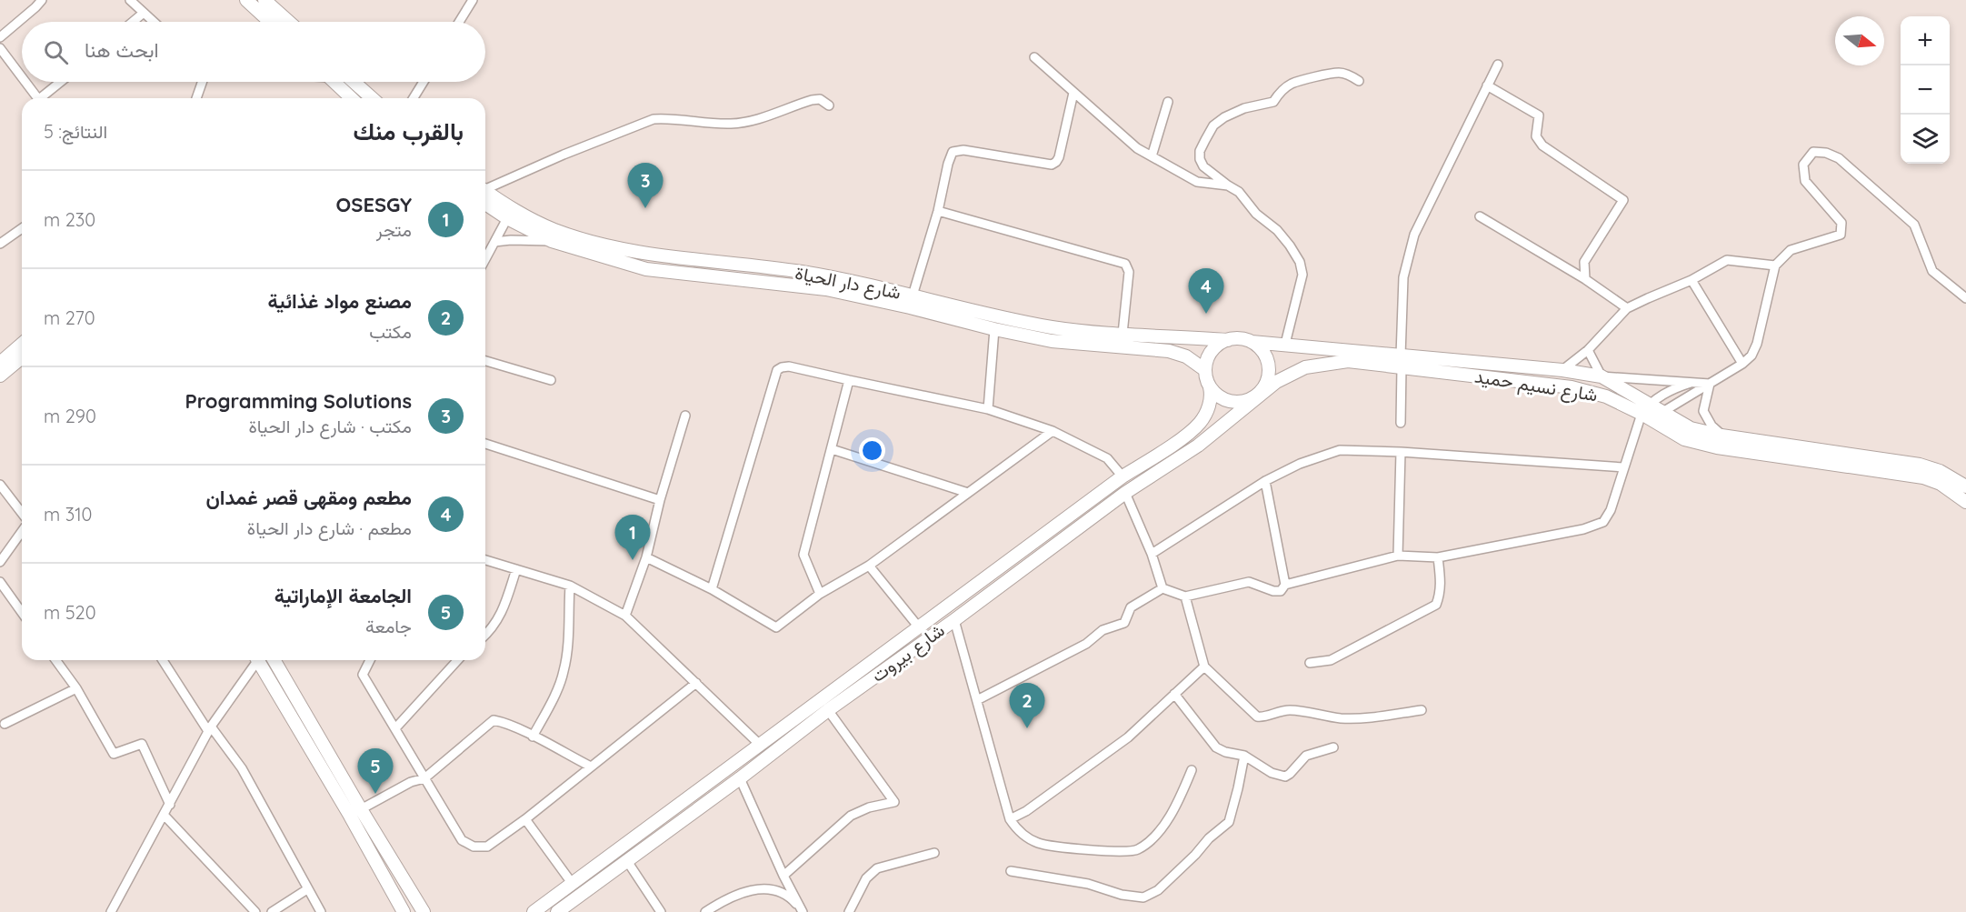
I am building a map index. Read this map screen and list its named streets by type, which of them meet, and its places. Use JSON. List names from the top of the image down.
{
  "streets": {
    "main road": ["شارع دار الحياة", "شارع نسيم حميد", "شارع بيروت"]
  },
  "crossings": [
    ["شارع دار الحياة", "شارع نسيم حميد"],
    ["شارع دار الحياة", "شارع بيروت"],
    ["شارع نسيم حميد", "شارع بيروت"]
  ],
  "north": "right",
  "page": {
    "map_buttons": ["+", "−"],
    "search": "ابحث هنا",
    "heading": ["بالقرب منك", "النتائج: 5"],
    "pins": [
      "3",
      "4",
      "1",
      "2",
      "5"
    ],
    "list": [
      {
        "mark": "1",
        "name": "OSESGY",
        "note": "متجر",
        "value": "230 m"
      },
      {
        "mark": "2",
        "name": "مصنع مواد غذائية",
        "note": "مكتب",
        "value": "270 m"
      },
      {
        "mark": "3",
        "name": "Programming Solutions",
        "note": "مكتب · شارع دار الحياة",
        "value": "290 m"
      },
      {
        "mark": "4",
        "name": "مطعم ومقهى قصر غمدان",
        "note": "مطعم · شارع دار الحياة",
        "value": "310 m"
      },
      {
        "mark": "5",
        "name": "الجامعة الإماراتية",
        "note": "جامعة",
        "value": "520 m"
      }
    ]
  }
}
